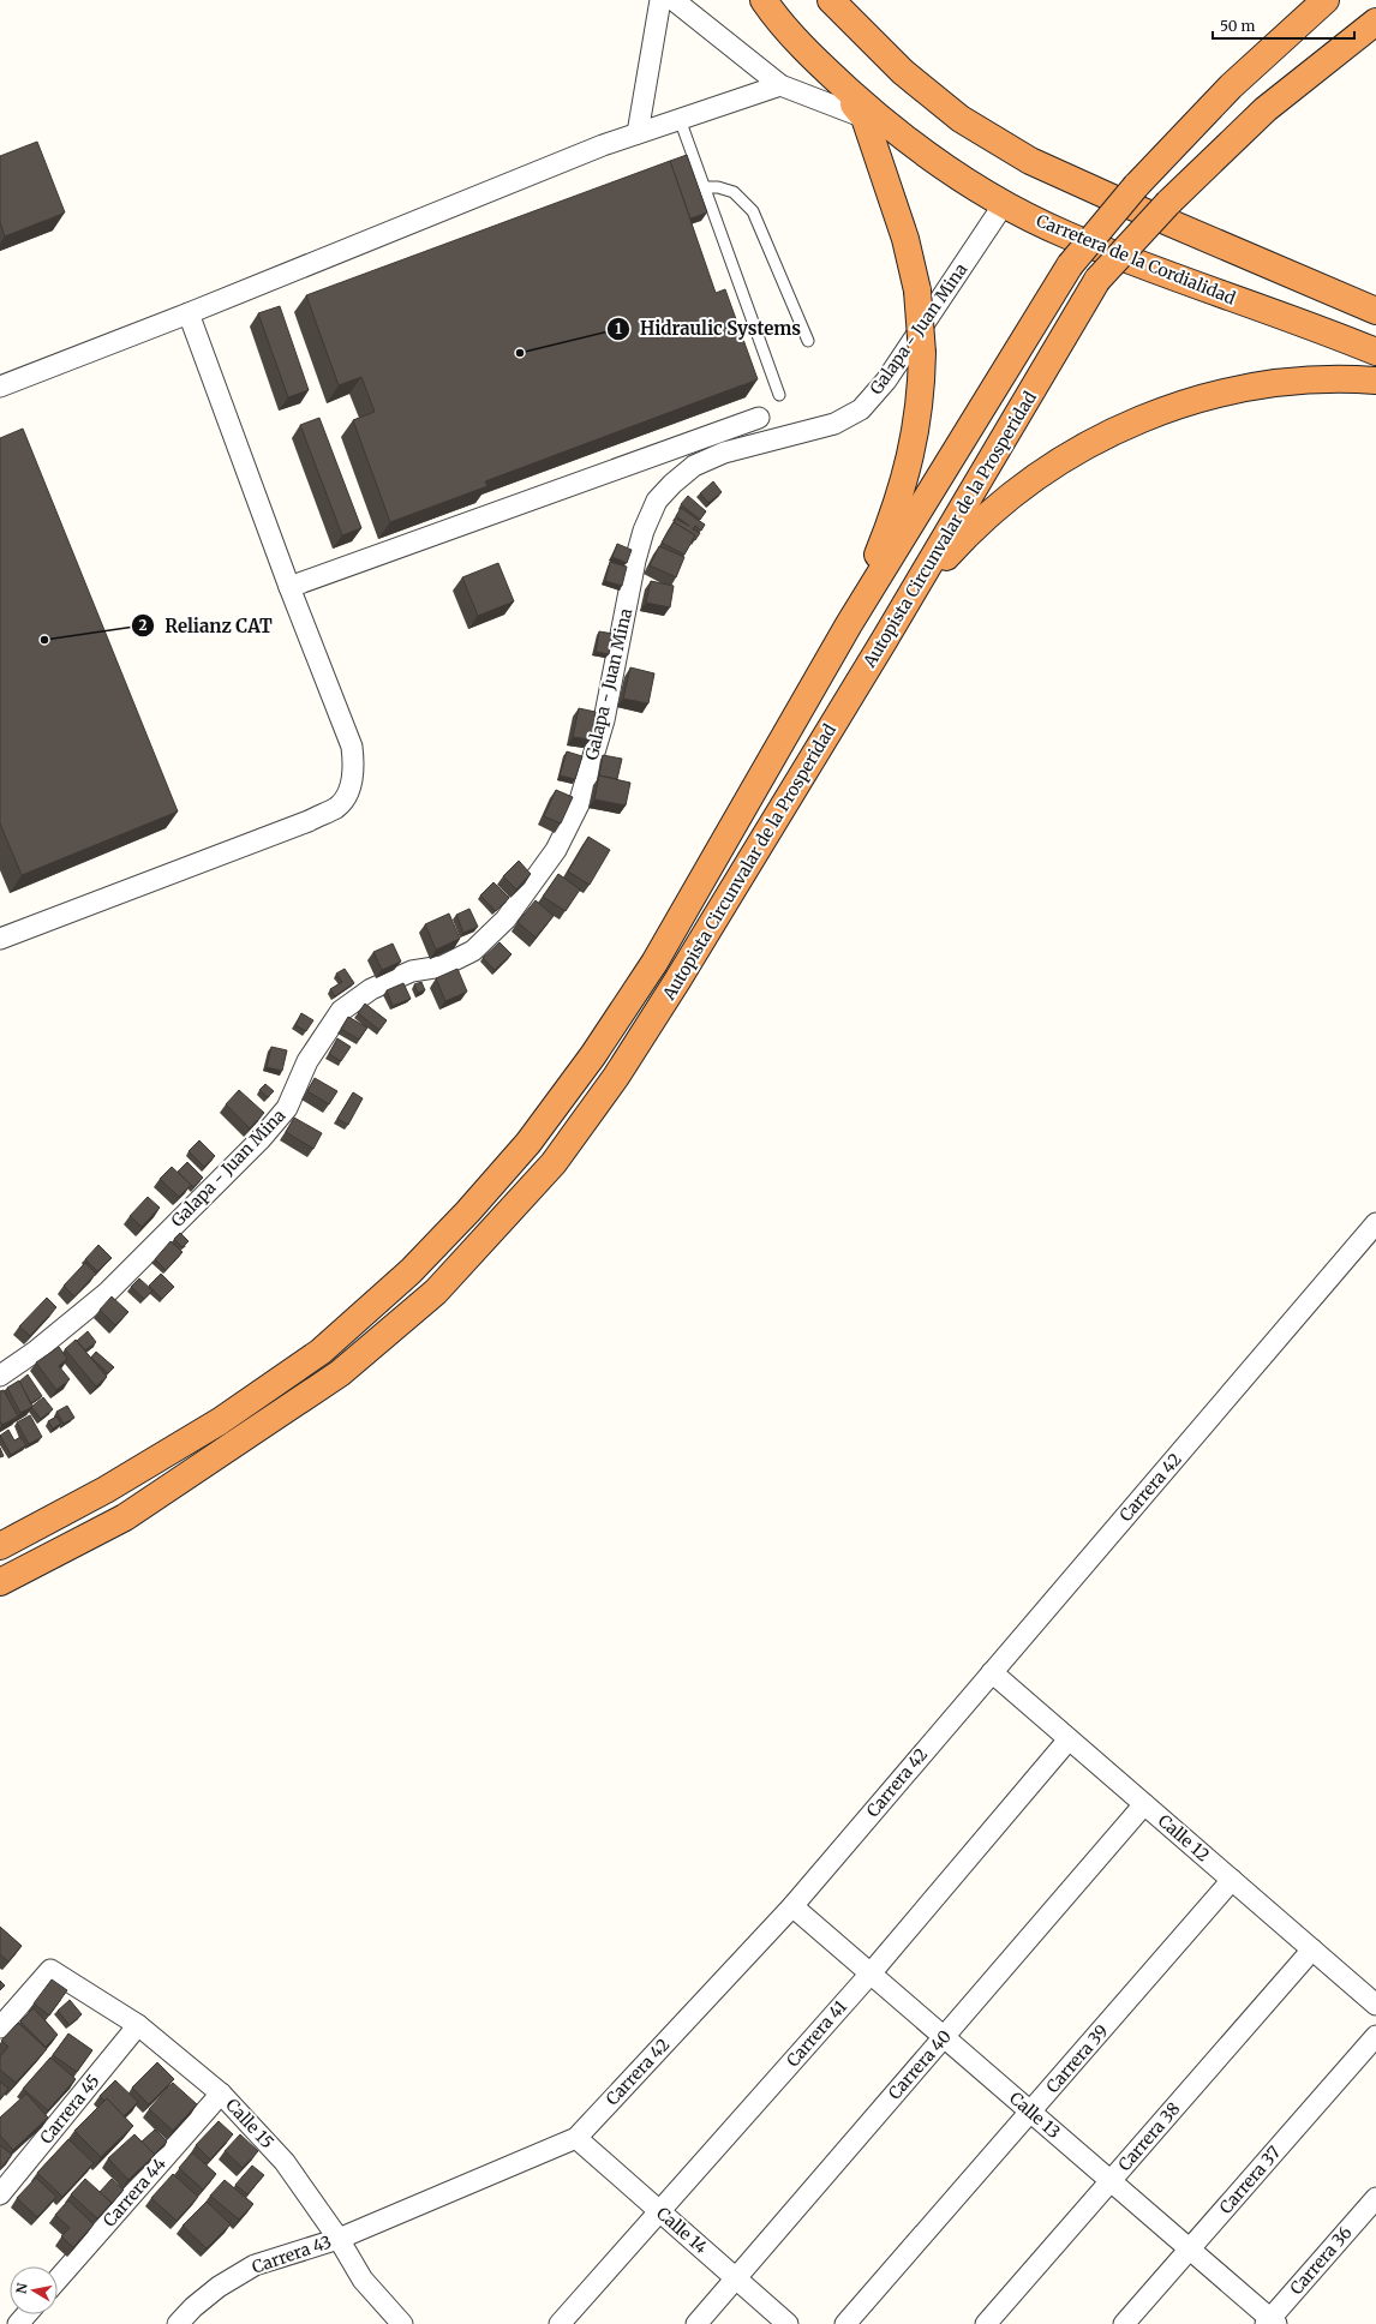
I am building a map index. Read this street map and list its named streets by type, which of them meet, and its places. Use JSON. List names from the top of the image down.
{
  "streets": {
    "highway": ["Carretera de la Cordialidad", "Autopista Circunvalar de la Prosperidad"],
    "street": [
      "Galapa - Juan Mina",
      "Carrera 42",
      "Calle 12",
      "Carrera 41",
      "Carrera 39",
      "Carrera 40",
      "Carrera 45",
      "Calle 13",
      "Calle 15",
      "Carrera 38",
      "Carrera 37",
      "Carrera 44",
      "Calle 14",
      "Carrera 43",
      "Carrera 36"
    ]
  },
  "crossings": [
    ["Carretera de la Cordialidad", "Galapa - Juan Mina"],
    ["Carrera 42", "Calle 12"],
    ["Carrera 42", "Calle 13"],
    ["Carrera 42", "Calle 15"],
    ["Carrera 42", "Calle 14"],
    ["Carrera 42", "Carrera 43"],
    ["Calle 12", "Carrera 41"],
    ["Calle 12", "Carrera 39"],
    ["Calle 12", "Carrera 40"],
    ["Calle 12", "Carrera 38"],
    ["Carrera 41", "Calle 13"],
    ["Carrera 41", "Calle 14"],
    ["Carrera 39", "Calle 13"],
    ["Carrera 40", "Calle 13"],
    ["Carrera 40", "Calle 14"],
    ["Carrera 45", "Calle 15"],
    ["Calle 13", "Carrera 38"],
    ["Calle 13", "Carrera 37"],
    ["Calle 13", "Carrera 36"],
    ["Calle 15", "Carrera 44"],
    ["Calle 15", "Carrera 43"]
  ],
  "places": ["Hidraulic Systems", "Relianz CAT"],
  "scale_bar": "50 m",
  "north": "left"
}
